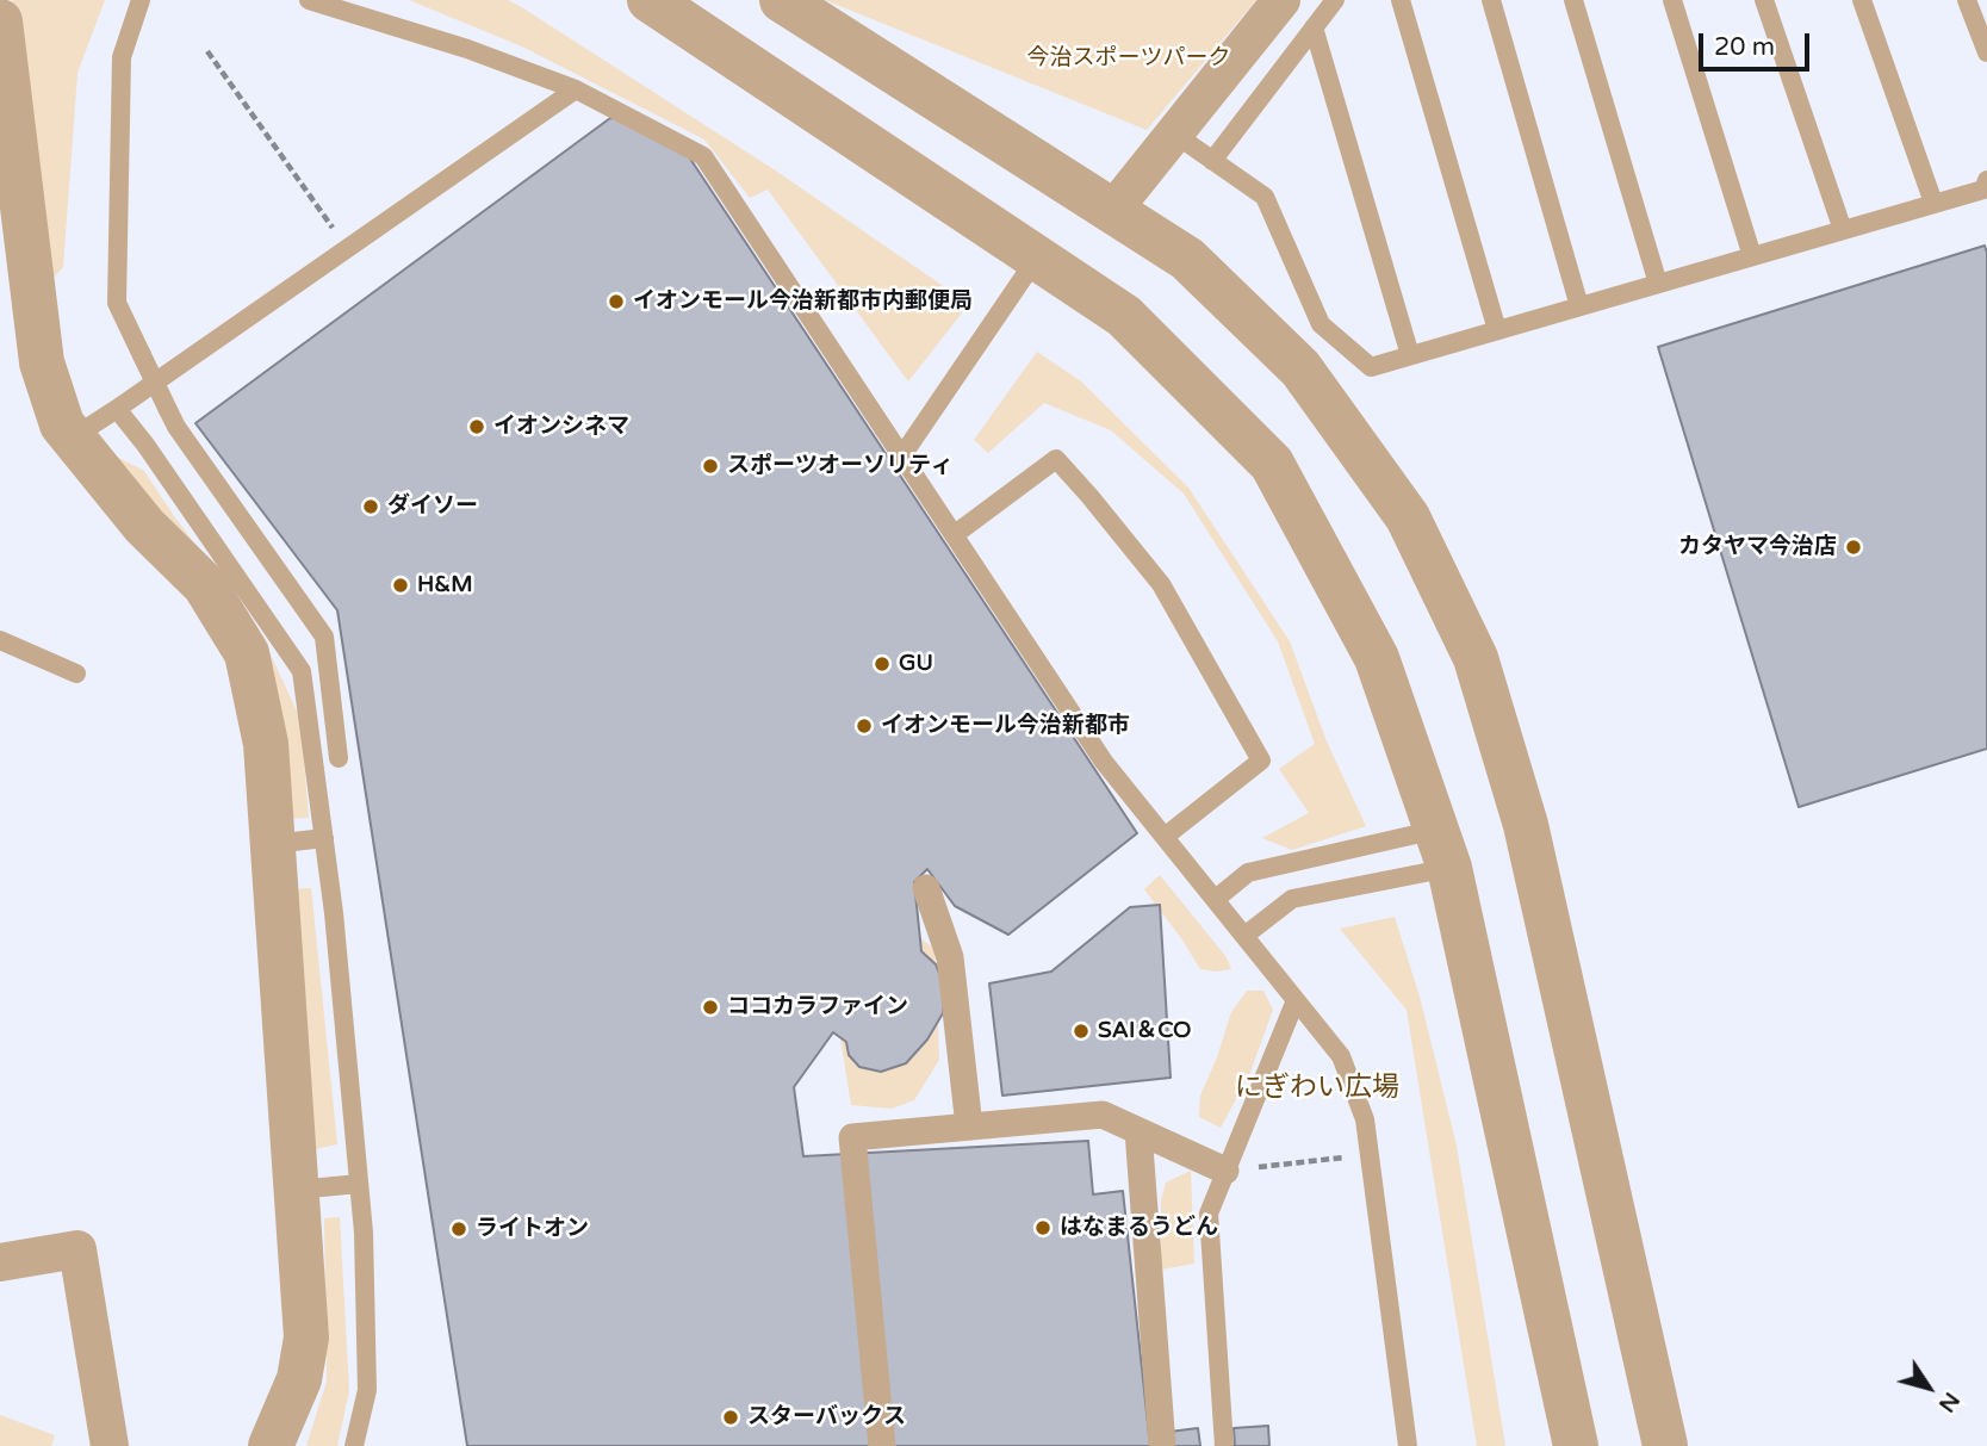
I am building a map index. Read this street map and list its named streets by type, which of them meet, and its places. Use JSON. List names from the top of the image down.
{
  "districts": ["にぎわい広場"],
  "parks": ["今治スポーツパーク"],
  "places": [
    "イオンモール今治新都市内郵便局",
    "イオンシネマ",
    "スポーツオーソリティ",
    "ダイソー",
    "カタヤマ今治店",
    "H&M",
    "GU",
    "イオンモール今治新都市",
    "ココカラファイン",
    "SAI＆CO",
    "はなまるうどん",
    "ライトオン",
    "スターバックス"
  ],
  "scale_bar": "20 m",
  "north": "bottom right"
}
